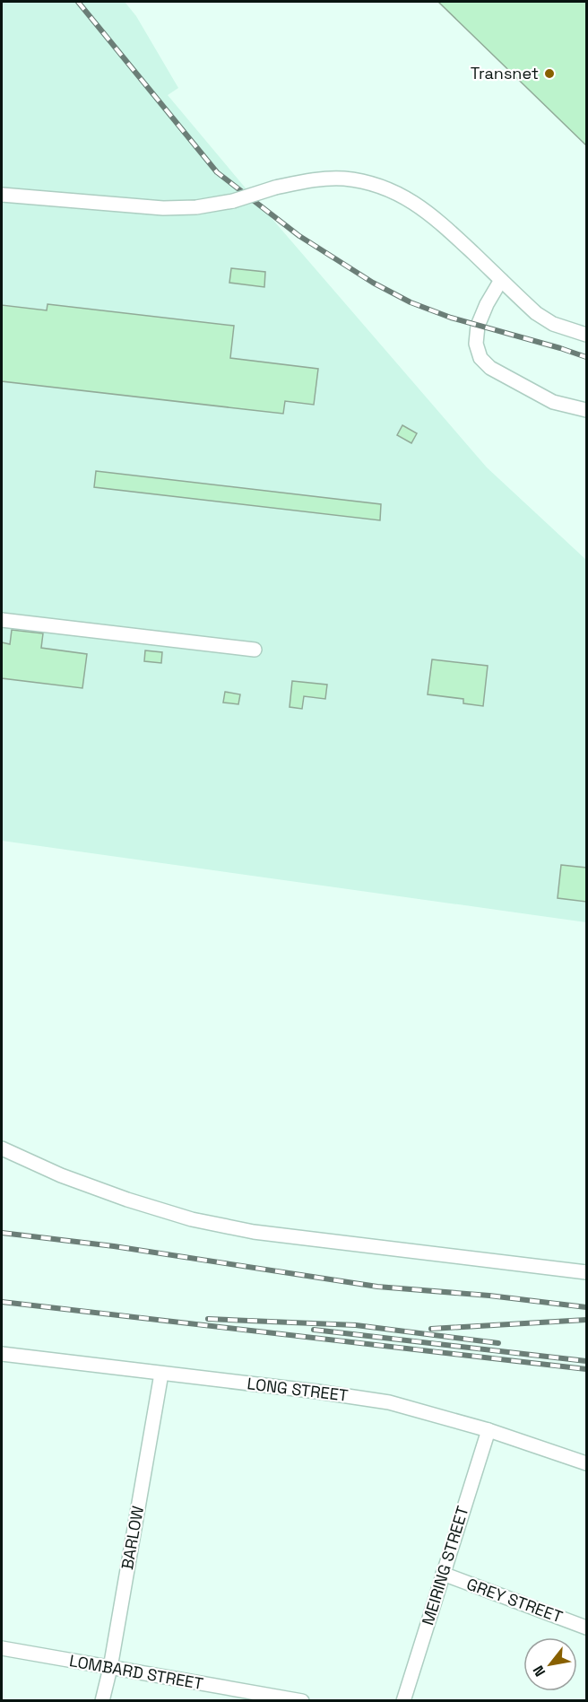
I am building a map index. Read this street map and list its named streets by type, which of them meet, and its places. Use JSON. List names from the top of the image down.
{
  "streets": {
    "street": [
      "LONG STREET",
      "BARLOW",
      "MEIRING STREET",
      "GREY STREET",
      "LOMBARD STREET"
    ]
  },
  "crossings": [
    ["LONG STREET", "BARLOW"],
    ["LONG STREET", "MEIRING STREET"],
    ["BARLOW", "LOMBARD STREET"],
    ["MEIRING STREET", "GREY STREET"]
  ],
  "places": ["Transnet"],
  "north": "bottom left"
}
